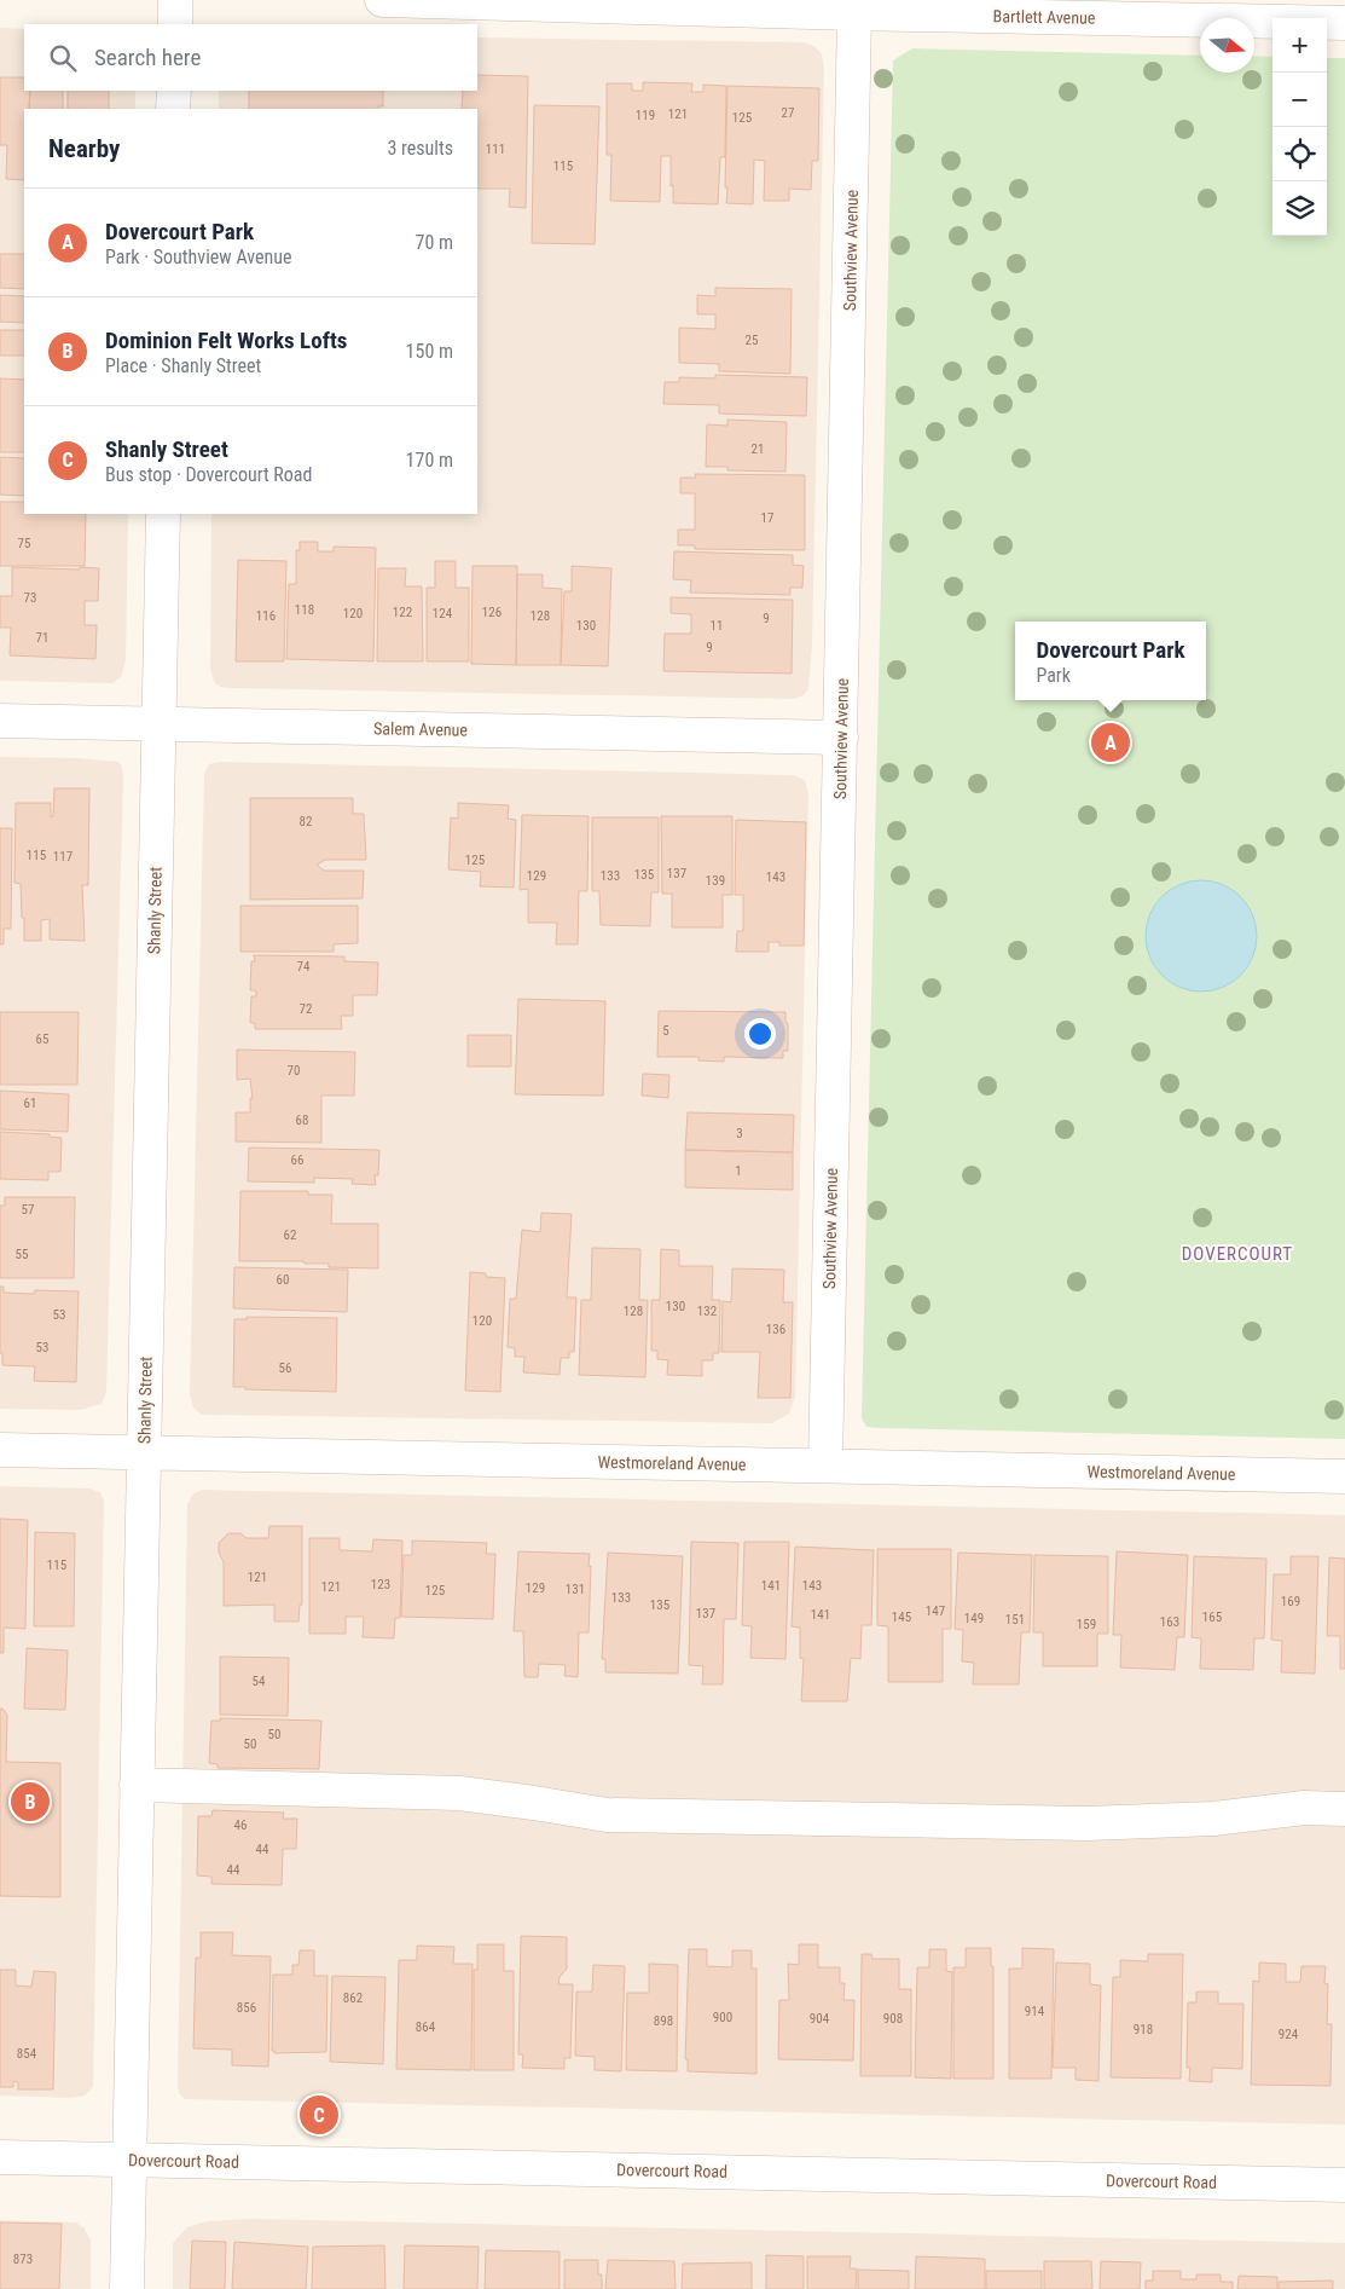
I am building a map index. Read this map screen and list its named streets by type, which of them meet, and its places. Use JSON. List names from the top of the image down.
{
  "streets": {
    "street": [
      "Bartlett Avenue",
      "Southview Avenue",
      "Salem Avenue",
      "Shanly Street",
      "Westmoreland Avenue",
      "Dovercourt Road"
    ]
  },
  "crossings": [
    ["Bartlett Avenue", "Southview Avenue"],
    ["Southview Avenue", "Salem Avenue"],
    ["Southview Avenue", "Westmoreland Avenue"],
    ["Salem Avenue", "Shanly Street"],
    ["Shanly Street", "Westmoreland Avenue"],
    ["Shanly Street", "Dovercourt Road"]
  ],
  "districts": ["DOVERCOURT"],
  "house_numbers": [
    "27",
    "121",
    "119",
    "125",
    "111",
    "115",
    "25",
    "21",
    "17",
    "75",
    "73",
    "118",
    "122",
    "126",
    "120",
    "124",
    "116",
    "128",
    "9",
    "130",
    "11",
    "71",
    "9",
    "82",
    "115",
    "117",
    "125",
    "137",
    "135",
    "129",
    "133",
    "143",
    "139",
    "74",
    "72",
    "5",
    "65",
    "70",
    "61",
    "68",
    "3",
    "66",
    "1",
    "57",
    "62",
    "55",
    "60",
    "130",
    "128",
    "132",
    "53",
    "120",
    "136",
    "53",
    "56",
    "115",
    "121",
    "123",
    "141",
    "143",
    "121",
    "129",
    "131",
    "125",
    "133",
    "169",
    "135",
    "147",
    "137",
    "141",
    "145",
    "165",
    "149",
    "151",
    "163",
    "159",
    "54",
    "50",
    "50",
    "46",
    "44",
    "44",
    "862",
    "856",
    "914",
    "900",
    "904",
    "908",
    "898",
    "864",
    "918",
    "924",
    "854",
    "873"
  ],
  "north": "right",
  "page": {
    "map_buttons": ["+", "−"],
    "search": "Search here",
    "heading": ["Nearby", "3 results"],
    "list": [
      {
        "mark": "A",
        "name": "Dovercourt Park",
        "note": "Park · Southview Avenue",
        "value": "70 m"
      },
      {
        "mark": "B",
        "name": "Dominion Felt Works Lofts",
        "note": "Place · Shanly Street",
        "value": "150 m"
      },
      {
        "mark": "C",
        "name": "Shanly Street",
        "note": "Bus stop · Dovercourt Road",
        "value": "170 m"
      }
    ],
    "popup": ["Dovercourt Park", "Park"],
    "pins": ["A", "B", "C"]
  }
}
